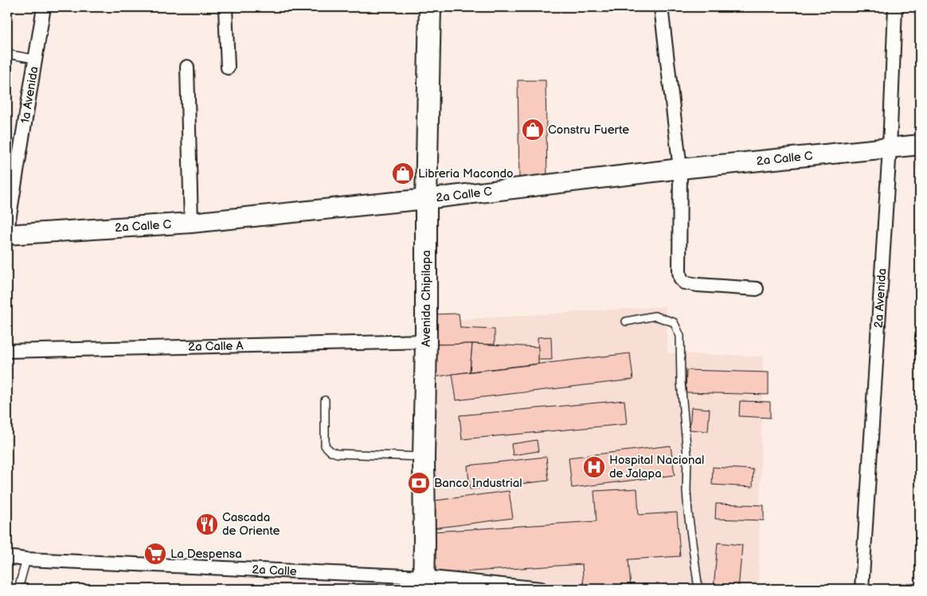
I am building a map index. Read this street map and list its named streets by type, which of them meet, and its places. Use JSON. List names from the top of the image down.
{
  "streets": {
    "main road": ["2a Calle C", "Avenida Chipilapa"],
    "street": [
      "1a Avenida",
      "2a Avenida",
      "2a Calle A",
      "2a Calle"
    ]
  },
  "crossings": [
    ["2a Calle C", "Avenida Chipilapa"],
    ["2a Calle C", "2a Avenida"],
    ["Avenida Chipilapa", "2a Calle A"],
    ["Avenida Chipilapa", "2a Calle"]
  ],
  "places": {
    "shop": ["Constru Fuerte", "Libreria Macondo"],
    "hospital": ["Hospital Nacional de Jalapa"],
    "bank": ["Banco Industrial"],
    "restaurant": ["Cascada de Oriente"],
    "supermarket": ["La Despensa"]
  }
}
